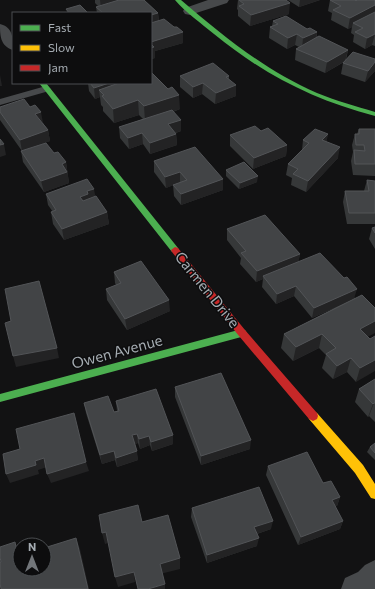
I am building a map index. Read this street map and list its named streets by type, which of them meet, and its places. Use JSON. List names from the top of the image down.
{
  "streets": {
    "street": ["Carmen Drive", "Owen Avenue"]
  },
  "crossings": [
    ["Carmen Drive", "Owen Avenue"]
  ],
  "legend": ["Fast", "Slow", "Jam"],
  "north": "top"
}
